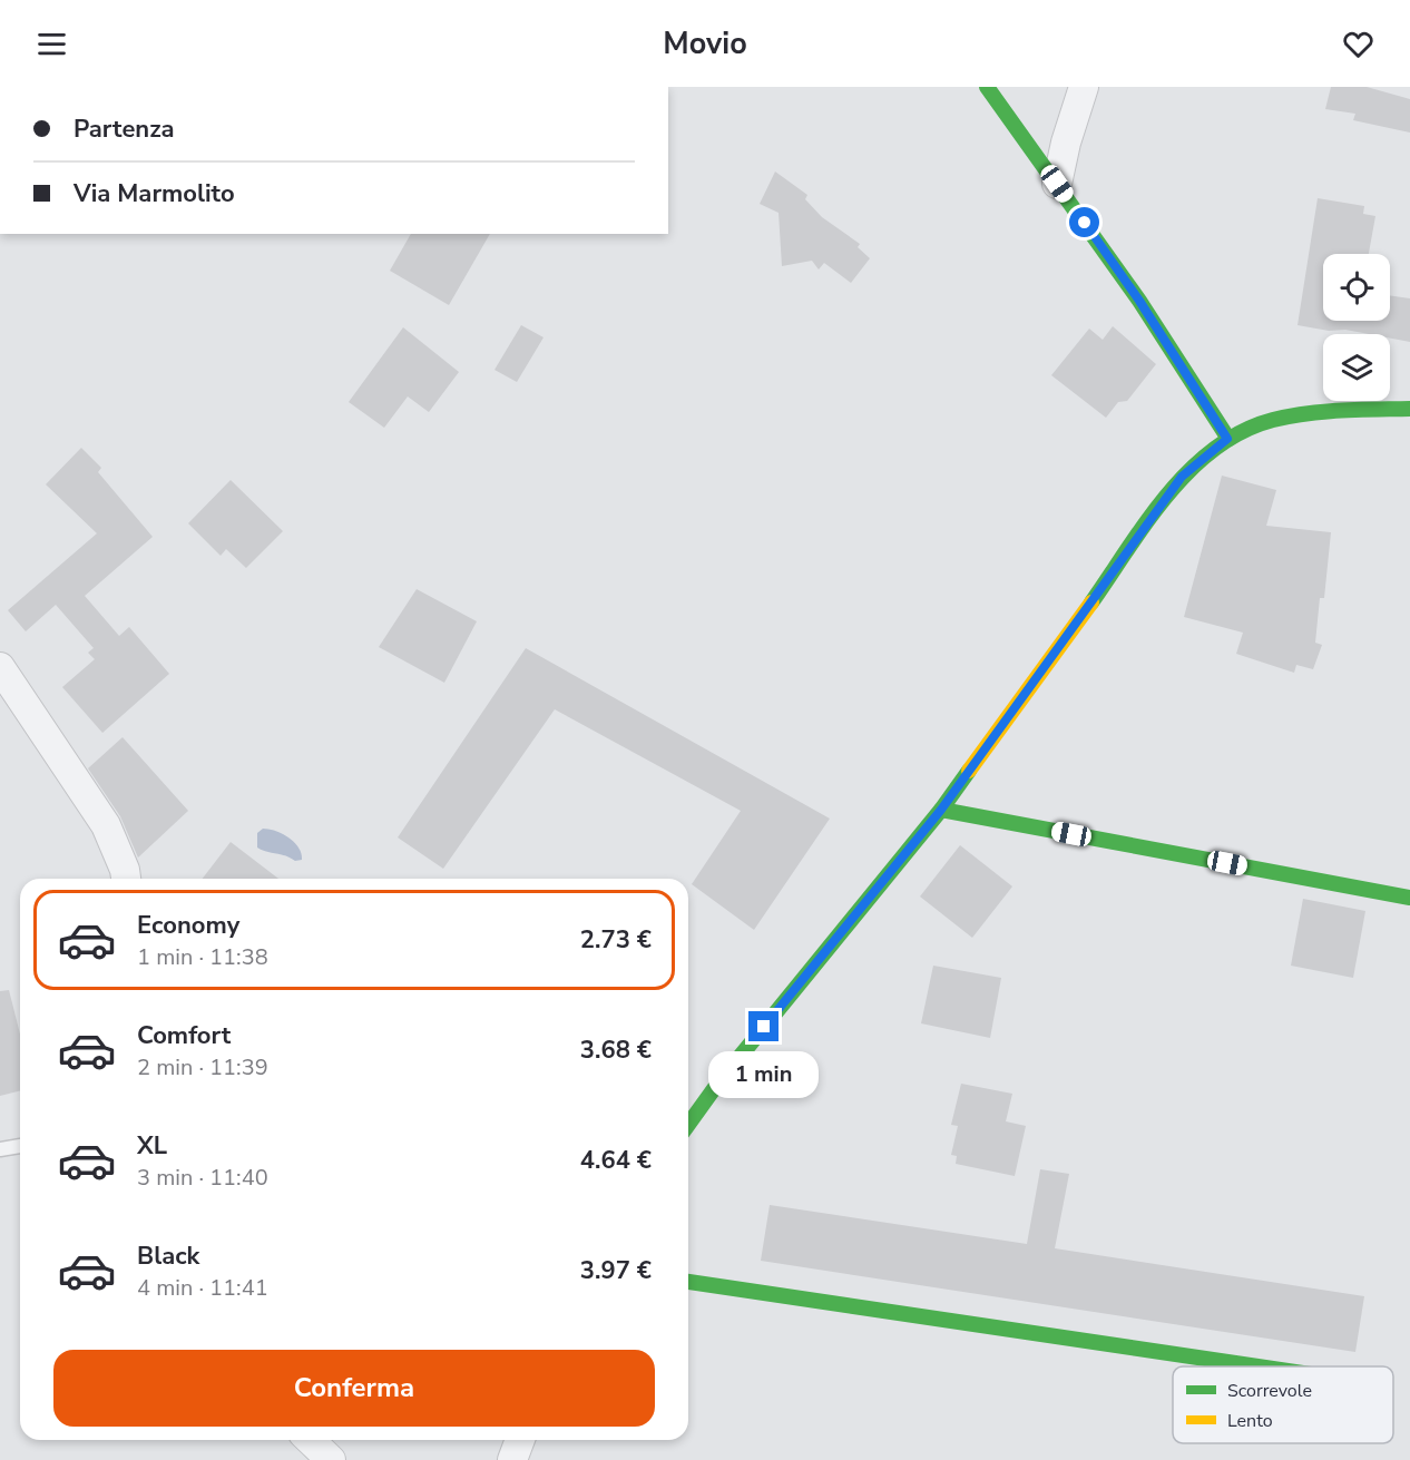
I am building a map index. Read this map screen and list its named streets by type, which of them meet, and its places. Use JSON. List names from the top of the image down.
{
  "legend": ["Scorrevole", "Lento"],
  "page": {
    "header": "Movio",
    "banner": ["Partenza", "Via Marmolito"],
    "list": [
      {
        "name": "Economy",
        "note": "1 min · 11:38",
        "value": "2.73 €"
      },
      {
        "name": "Comfort",
        "note": "2 min · 11:39",
        "value": "3.68 €"
      },
      {
        "name": "XL",
        "note": "3 min · 11:40",
        "value": "4.64 €"
      },
      {
        "name": "Black",
        "note": "4 min · 11:41",
        "value": "3.97 €"
      }
    ],
    "bubble": "1 min",
    "buttons": "Conferma"
  }
}
